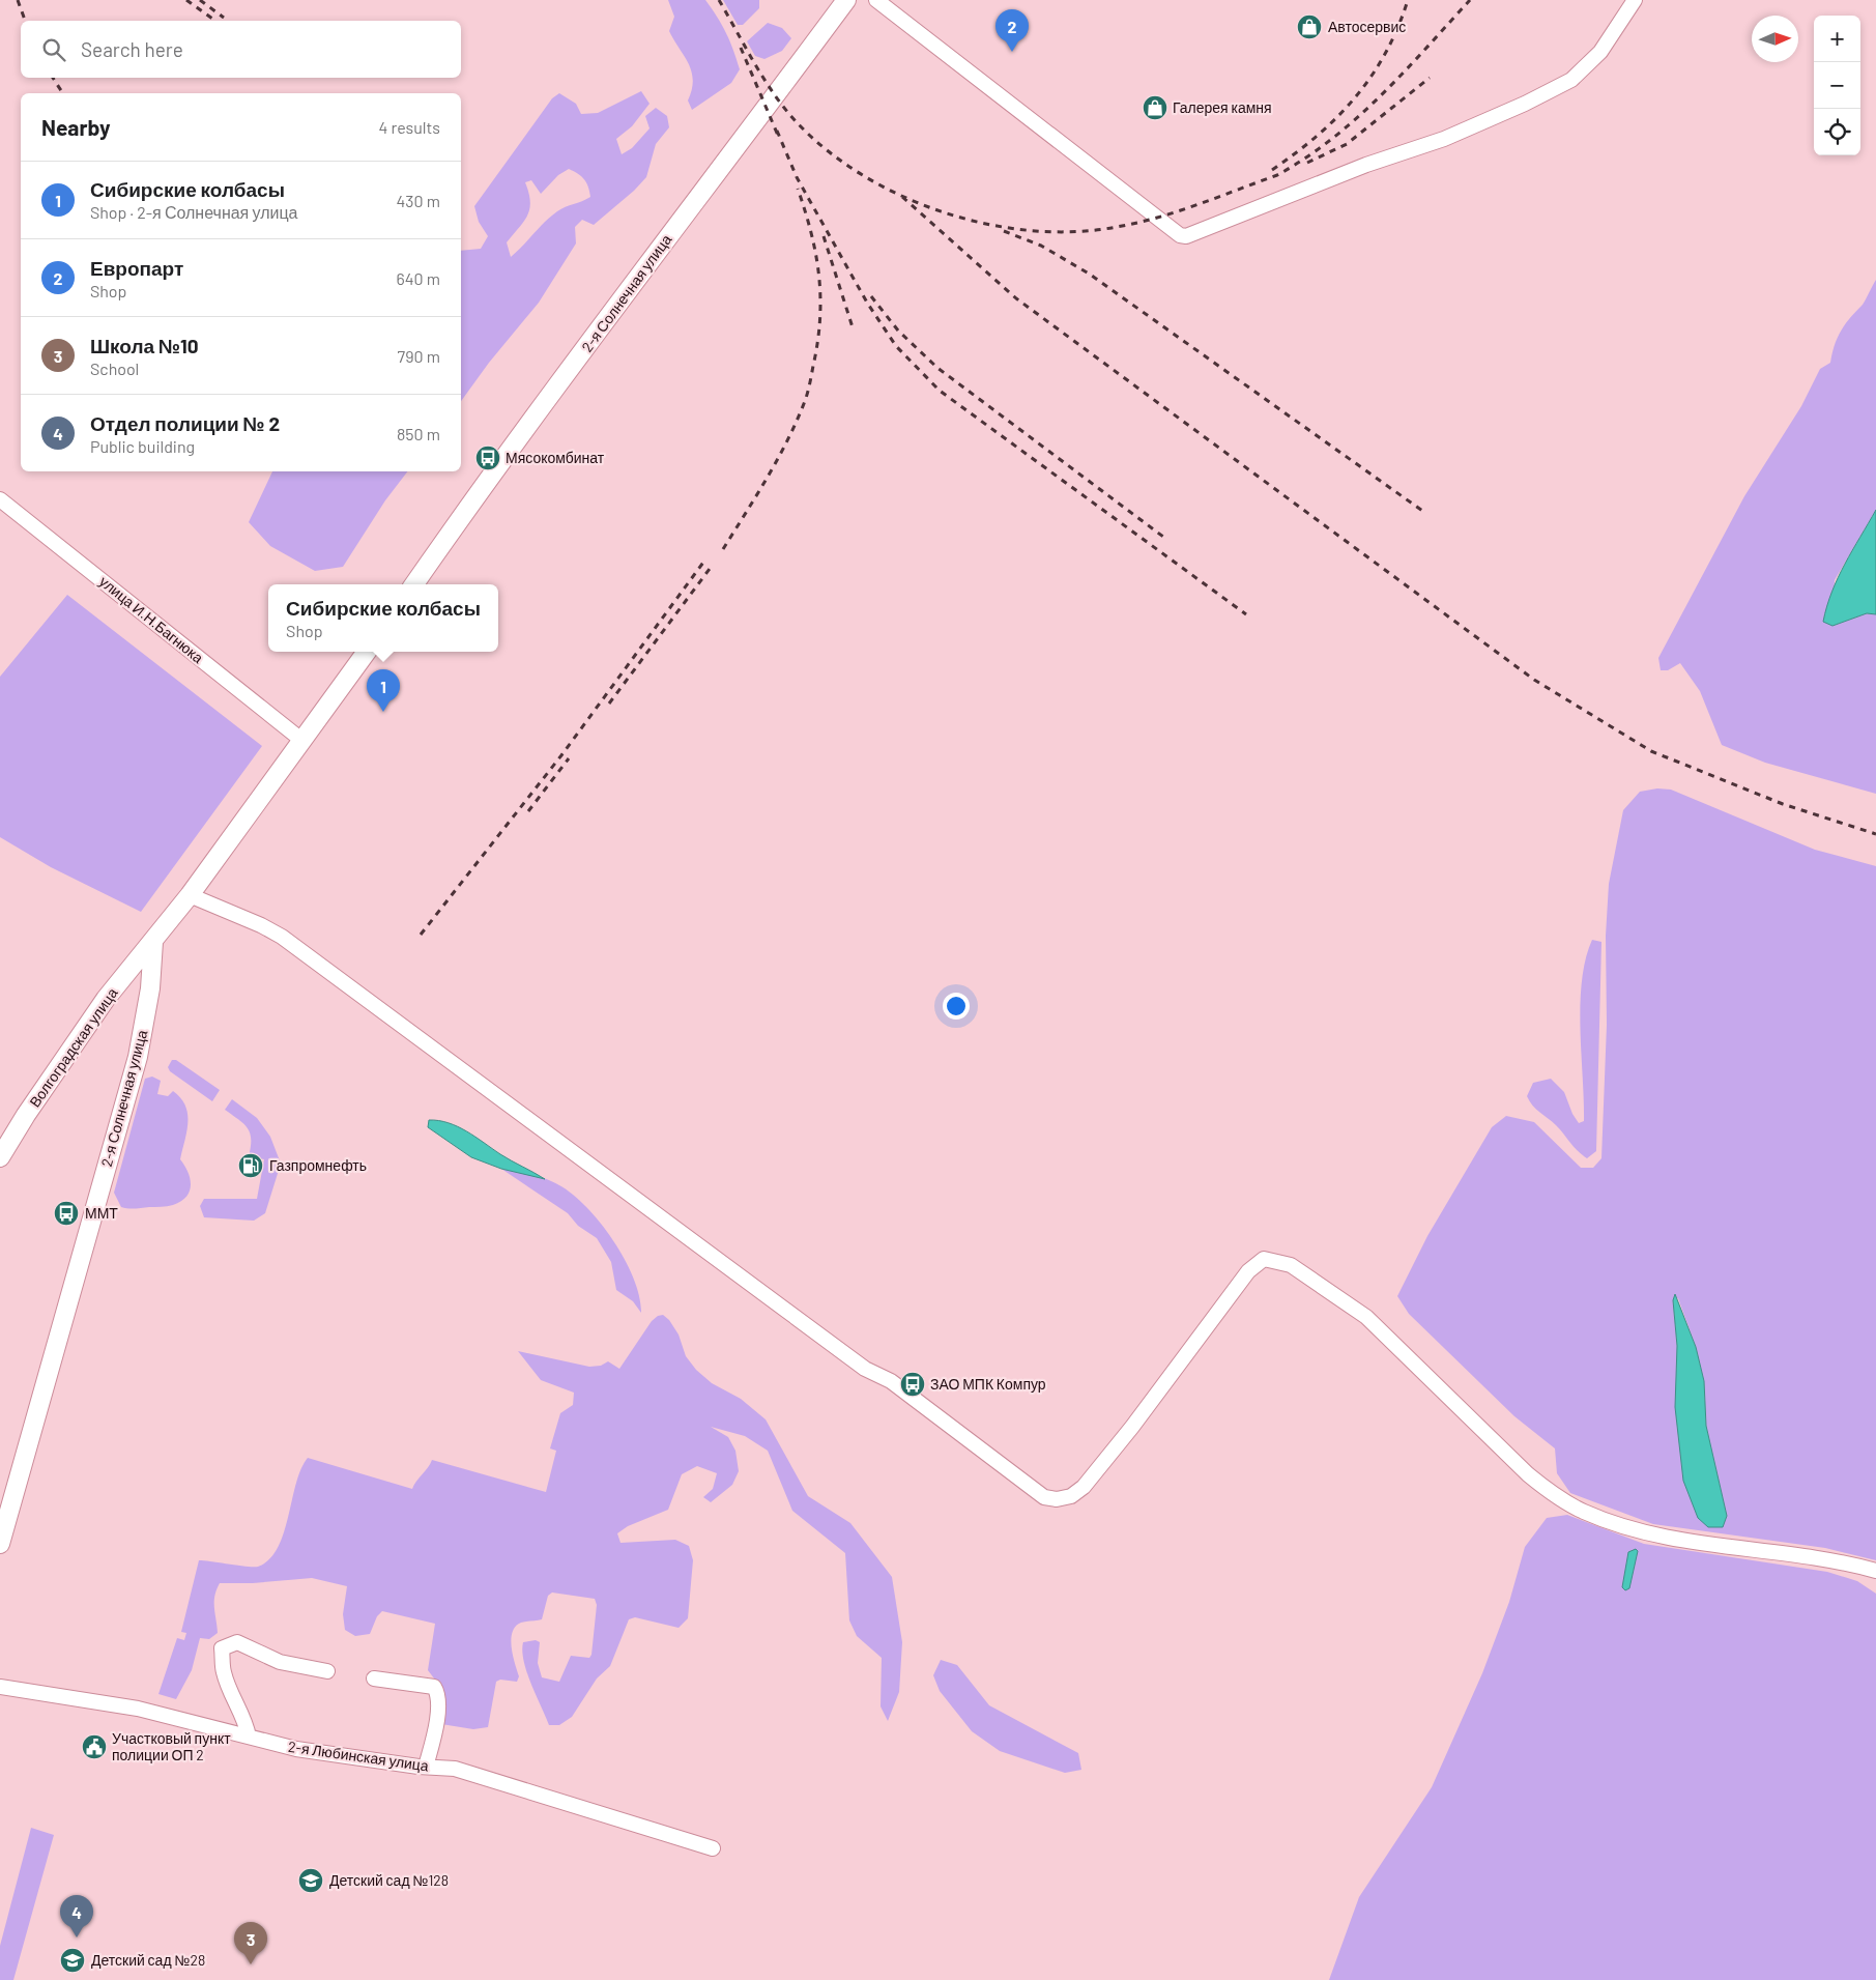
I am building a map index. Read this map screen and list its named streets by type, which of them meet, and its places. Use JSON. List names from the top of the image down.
{
  "streets": {
    "main road": ["2-я Солнечная улица", "Волгоградская улица"],
    "street": ["улица И.Н.Багнюка", "2-я Любинская улица"]
  },
  "crossings": [
    ["2-я Солнечная улица", "Волгоградская улица"]
  ],
  "places": {
    "shop": ["Автосервис", "Галерея камня"],
    "bus stop": ["Мясокомбинат", "ММТ", "ЗАО МПК Компур"],
    "fuel station": ["Газпромнефть"],
    "public building": ["Участковый пункт полиции ОП 2"],
    "school or university": ["Детский сад №128", "Детский сад №28"]
  },
  "north": "right",
  "page": {
    "pins": [
      "2",
      "1",
      "4",
      "3"
    ],
    "map_buttons": ["+", "−"],
    "search": "Search here",
    "heading": ["Nearby", "4 results"],
    "list": [
      {
        "mark": "1",
        "name": "Сибирские колбасы",
        "note": "Shop · 2-я Солнечная улица",
        "value": "430 m"
      },
      {
        "mark": "2",
        "name": "Европарт",
        "note": "Shop",
        "value": "640 m"
      },
      {
        "mark": "3",
        "name": "Школа №10",
        "note": "School",
        "value": "790 m"
      },
      {
        "mark": "4",
        "name": "Отдел полиции № 2",
        "note": "Public building",
        "value": "850 m"
      }
    ],
    "popup": ["Сибирские колбасы", "Shop"]
  }
}
